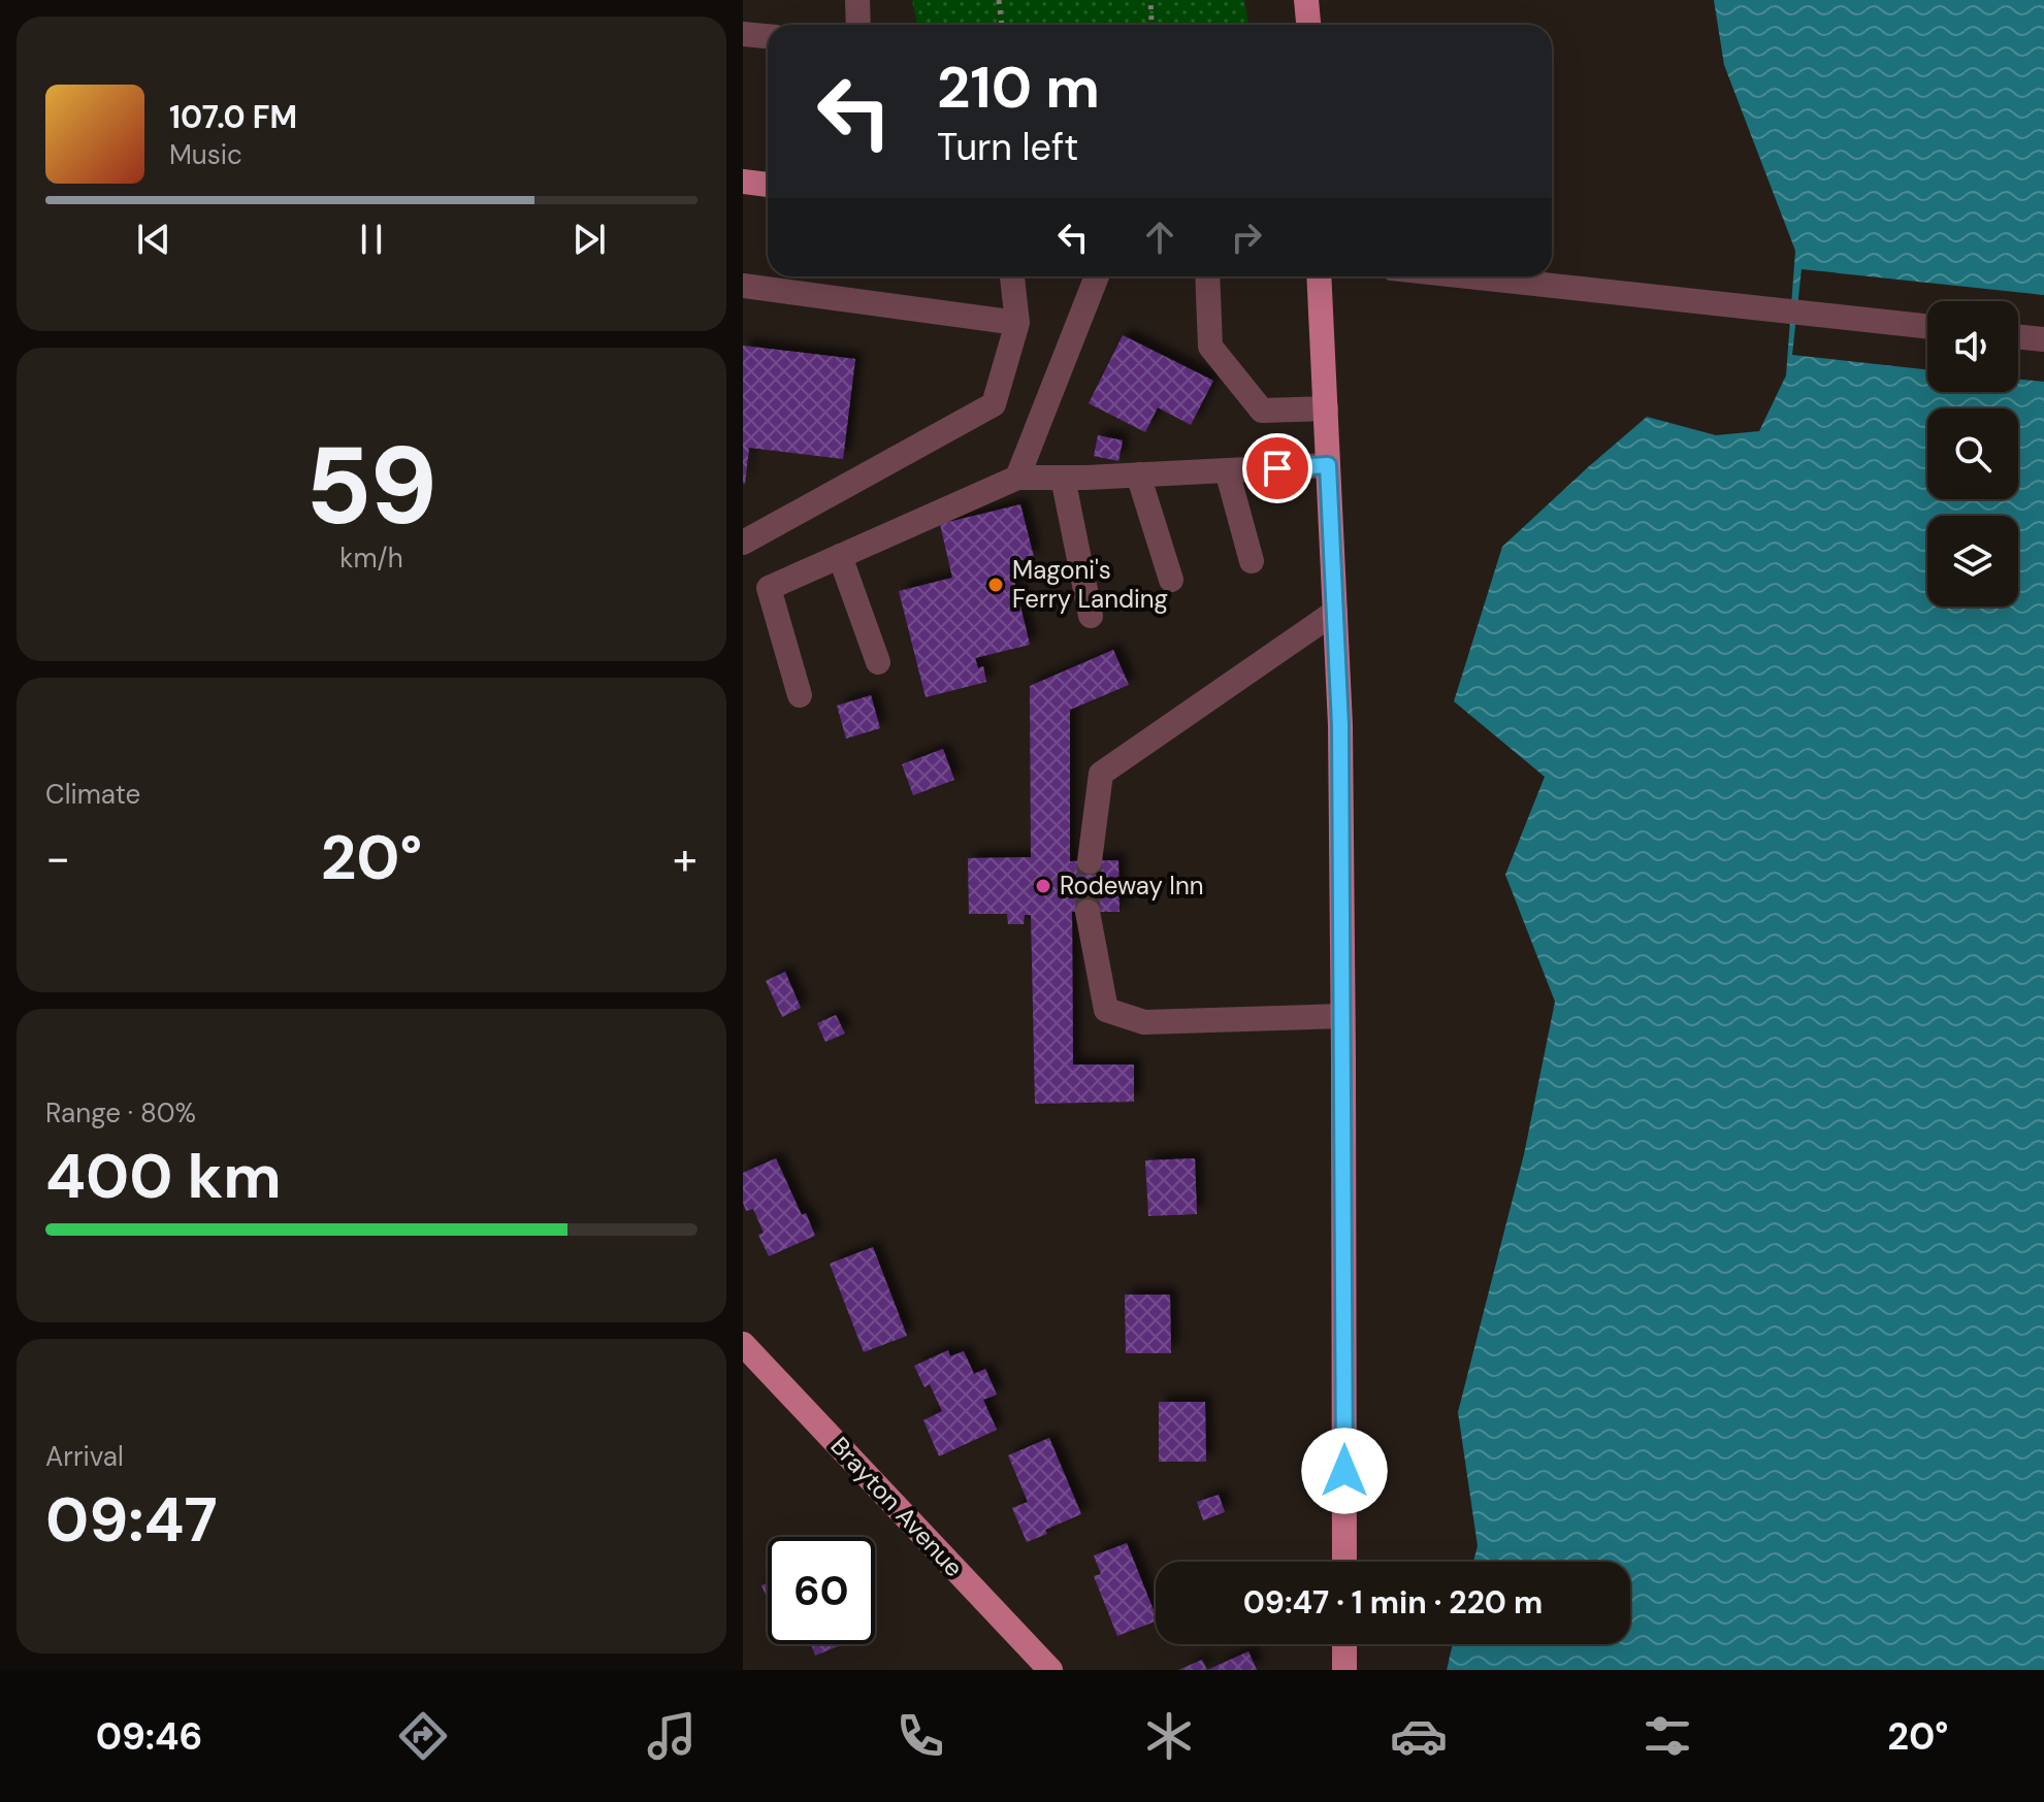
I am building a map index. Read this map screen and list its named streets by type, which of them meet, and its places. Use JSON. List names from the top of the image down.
{
  "streets": {
    "main road": ["Brayton Avenue"]
  },
  "places": ["Magoni's Ferry Landing", "Rodeway Inn"],
  "page": {
    "turn": ["210 m", "Turn left"],
    "song": ["107.0 FM", "Music"],
    "tile": [
      ["59", "km/h"],
      "Climate",
      ["Range · 80%", "400 km"],
      ["Arrival", "09:47"]
    ],
    "heat": ["−", "20°", "+"],
    "limit": "60",
    "trip": "09:47 · 1 min · 220 m",
    "tabs": ["09:46", "20°"]
  }
}
